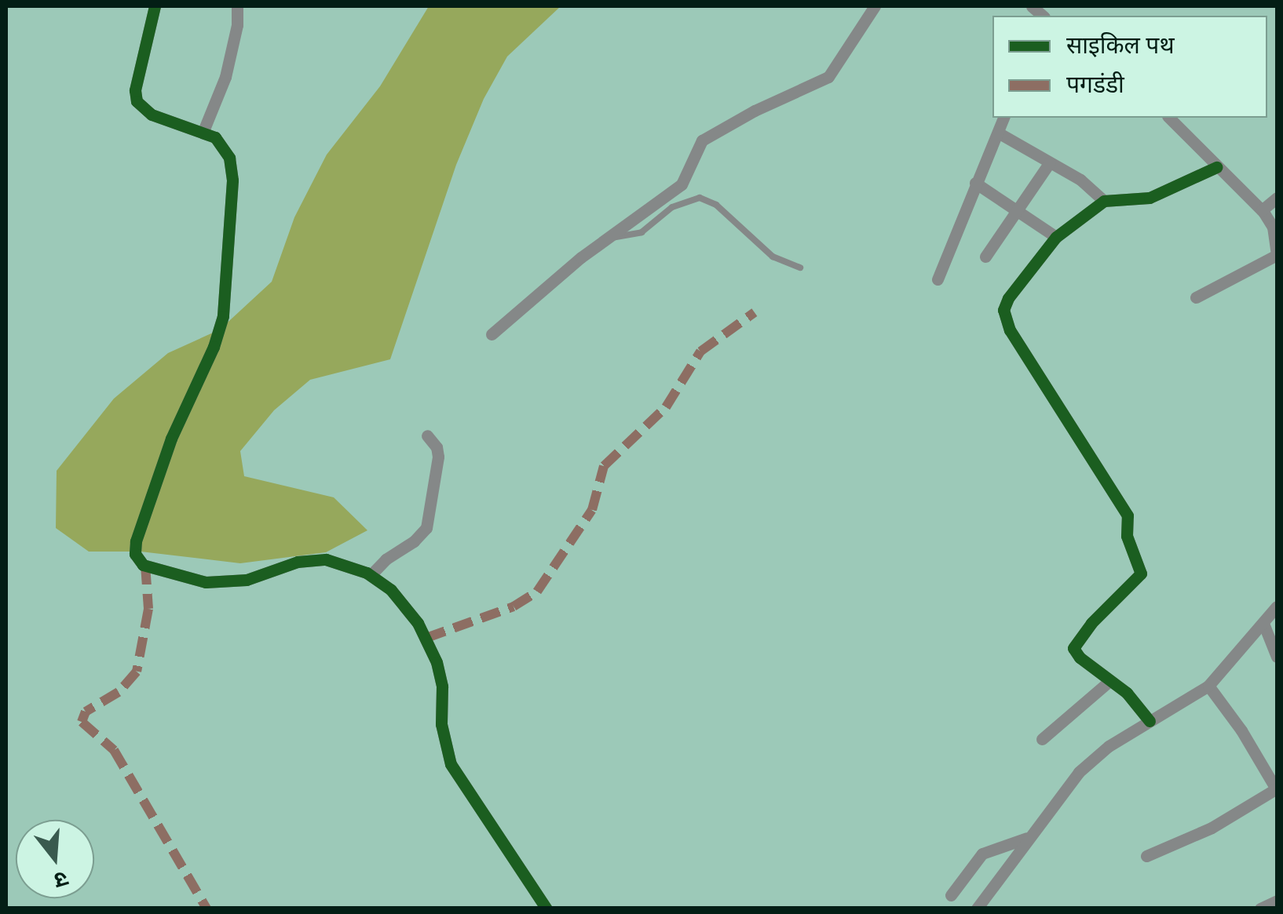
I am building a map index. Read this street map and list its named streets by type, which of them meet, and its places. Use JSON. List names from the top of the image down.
{
  "legend": ["साइकिल पथ", "पगडंडी"],
  "north": "bottom"
}
